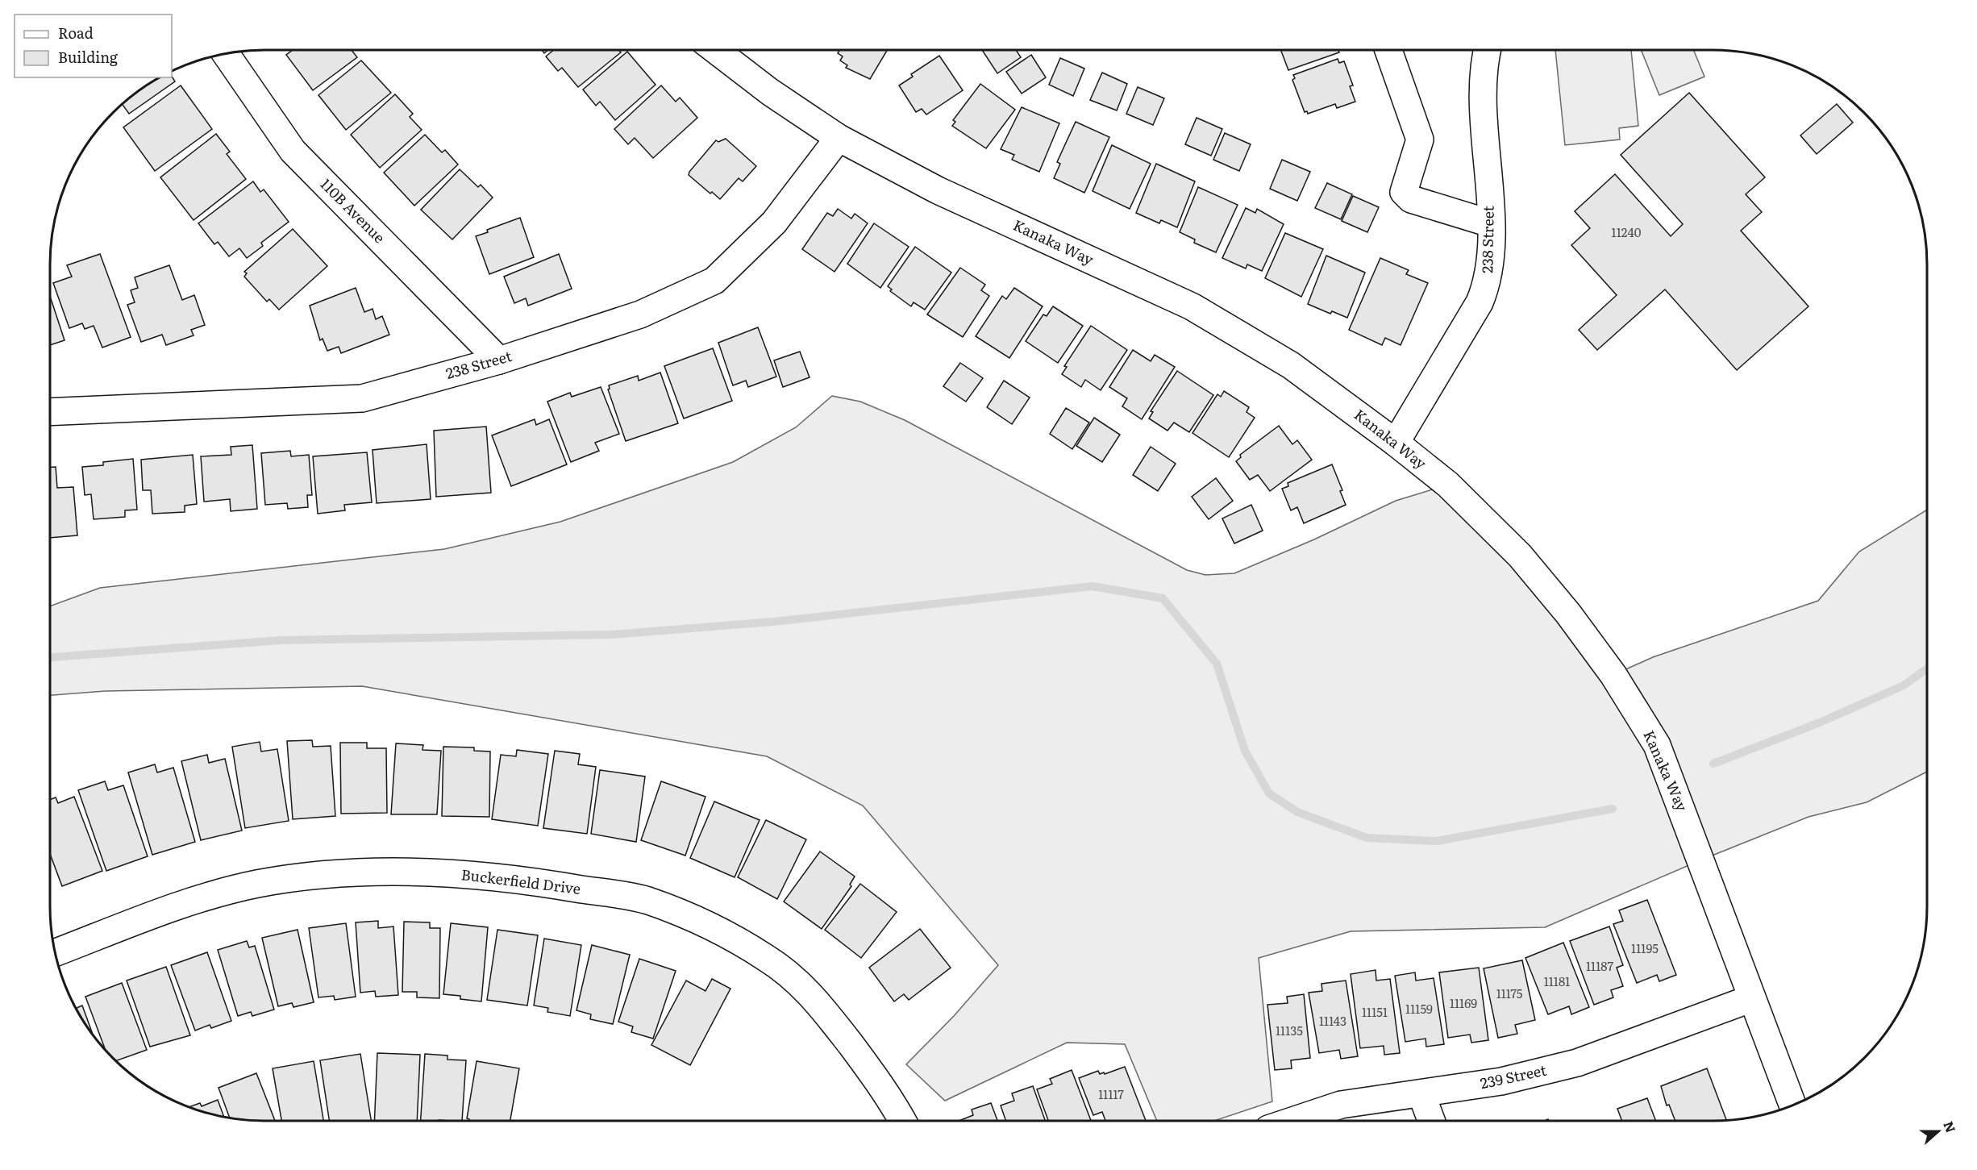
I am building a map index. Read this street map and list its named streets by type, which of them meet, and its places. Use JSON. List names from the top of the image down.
{
  "streets": {
    "street": [
      "110B Avenue",
      "238 Street",
      "Kanaka Way",
      "Buckerfield Drive",
      "239 Street"
    ]
  },
  "crossings": [
    ["110B Avenue", "238 Street"],
    ["238 Street", "Kanaka Way"],
    ["Kanaka Way", "239 Street"]
  ],
  "house_numbers": [
    "11240",
    "11195",
    "11187",
    "11181",
    "11175",
    "11169",
    "11159",
    "11151",
    "11143",
    "11135",
    "11117"
  ],
  "legend": ["Road", "Building"],
  "north": "right"
}
